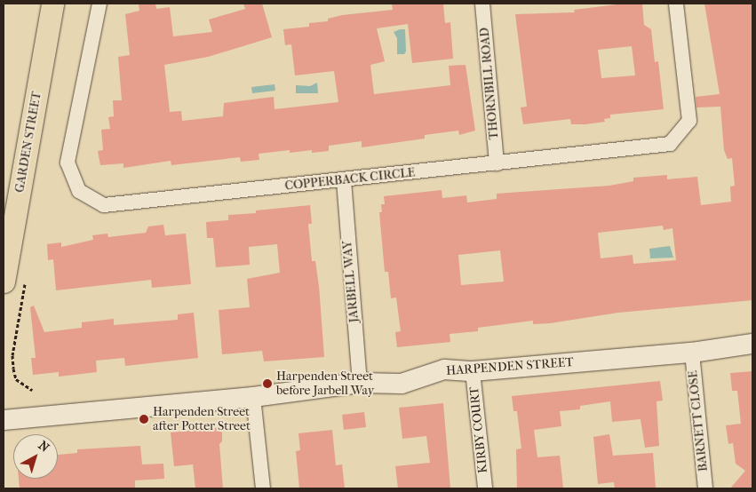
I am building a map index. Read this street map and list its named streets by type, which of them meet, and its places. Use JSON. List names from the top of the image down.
{
  "streets": {
    "main road": ["GARDEN STREET"],
    "street": [
      "THORNBILL ROAD",
      "COPPERBACK CIRCLE",
      "JARBELL WAY",
      "HARPENDEN STREET",
      "BARNETT CLOSE",
      "KIRBY COURT"
    ]
  },
  "crossings": [
    ["THORNBILL ROAD", "COPPERBACK CIRCLE"],
    ["COPPERBACK CIRCLE", "JARBELL WAY"],
    ["JARBELL WAY", "HARPENDEN STREET"],
    ["HARPENDEN STREET", "BARNETT CLOSE"],
    ["HARPENDEN STREET", "KIRBY COURT"]
  ],
  "places": ["Harpenden Street before Jarbell Way", "Harpenden Street after Potter Street"],
  "north": "top right"
}
